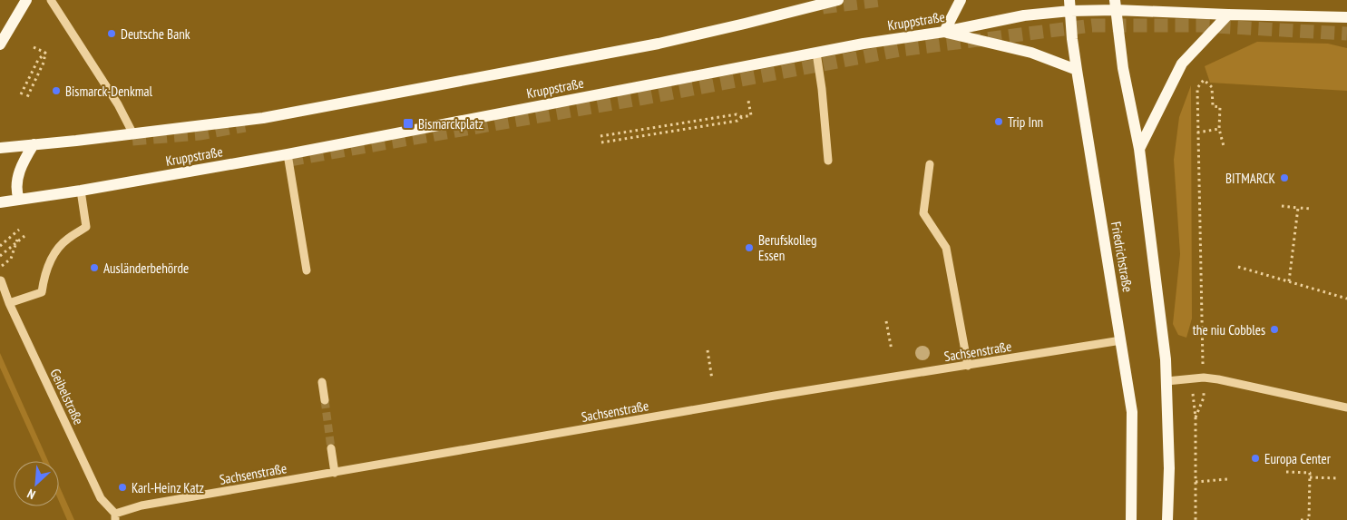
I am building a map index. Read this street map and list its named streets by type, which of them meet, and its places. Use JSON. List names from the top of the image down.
{
  "streets": {
    "main road": ["Kruppstraße", "Friedrichstraße"],
    "street": ["Sachsenstraße", "Geibelstraße"]
  },
  "crossings": [
    ["Kruppstraße", "Friedrichstraße"],
    ["Friedrichstraße", "Sachsenstraße"],
    ["Sachsenstraße", "Geibelstraße"]
  ],
  "places": {
    "other": [
      "Deutsche Bank",
      "Bismarck-Denkmal",
      "Trip Inn",
      "BITMARCK",
      "Berufskolleg Essen",
      "Ausländerbehörde",
      "the niu Cobbles",
      "Europa Center",
      "Karl-Heinz Katz"
    ],
    "transit": ["Bismarckplatz"]
  },
  "north": "bottom left"
}
